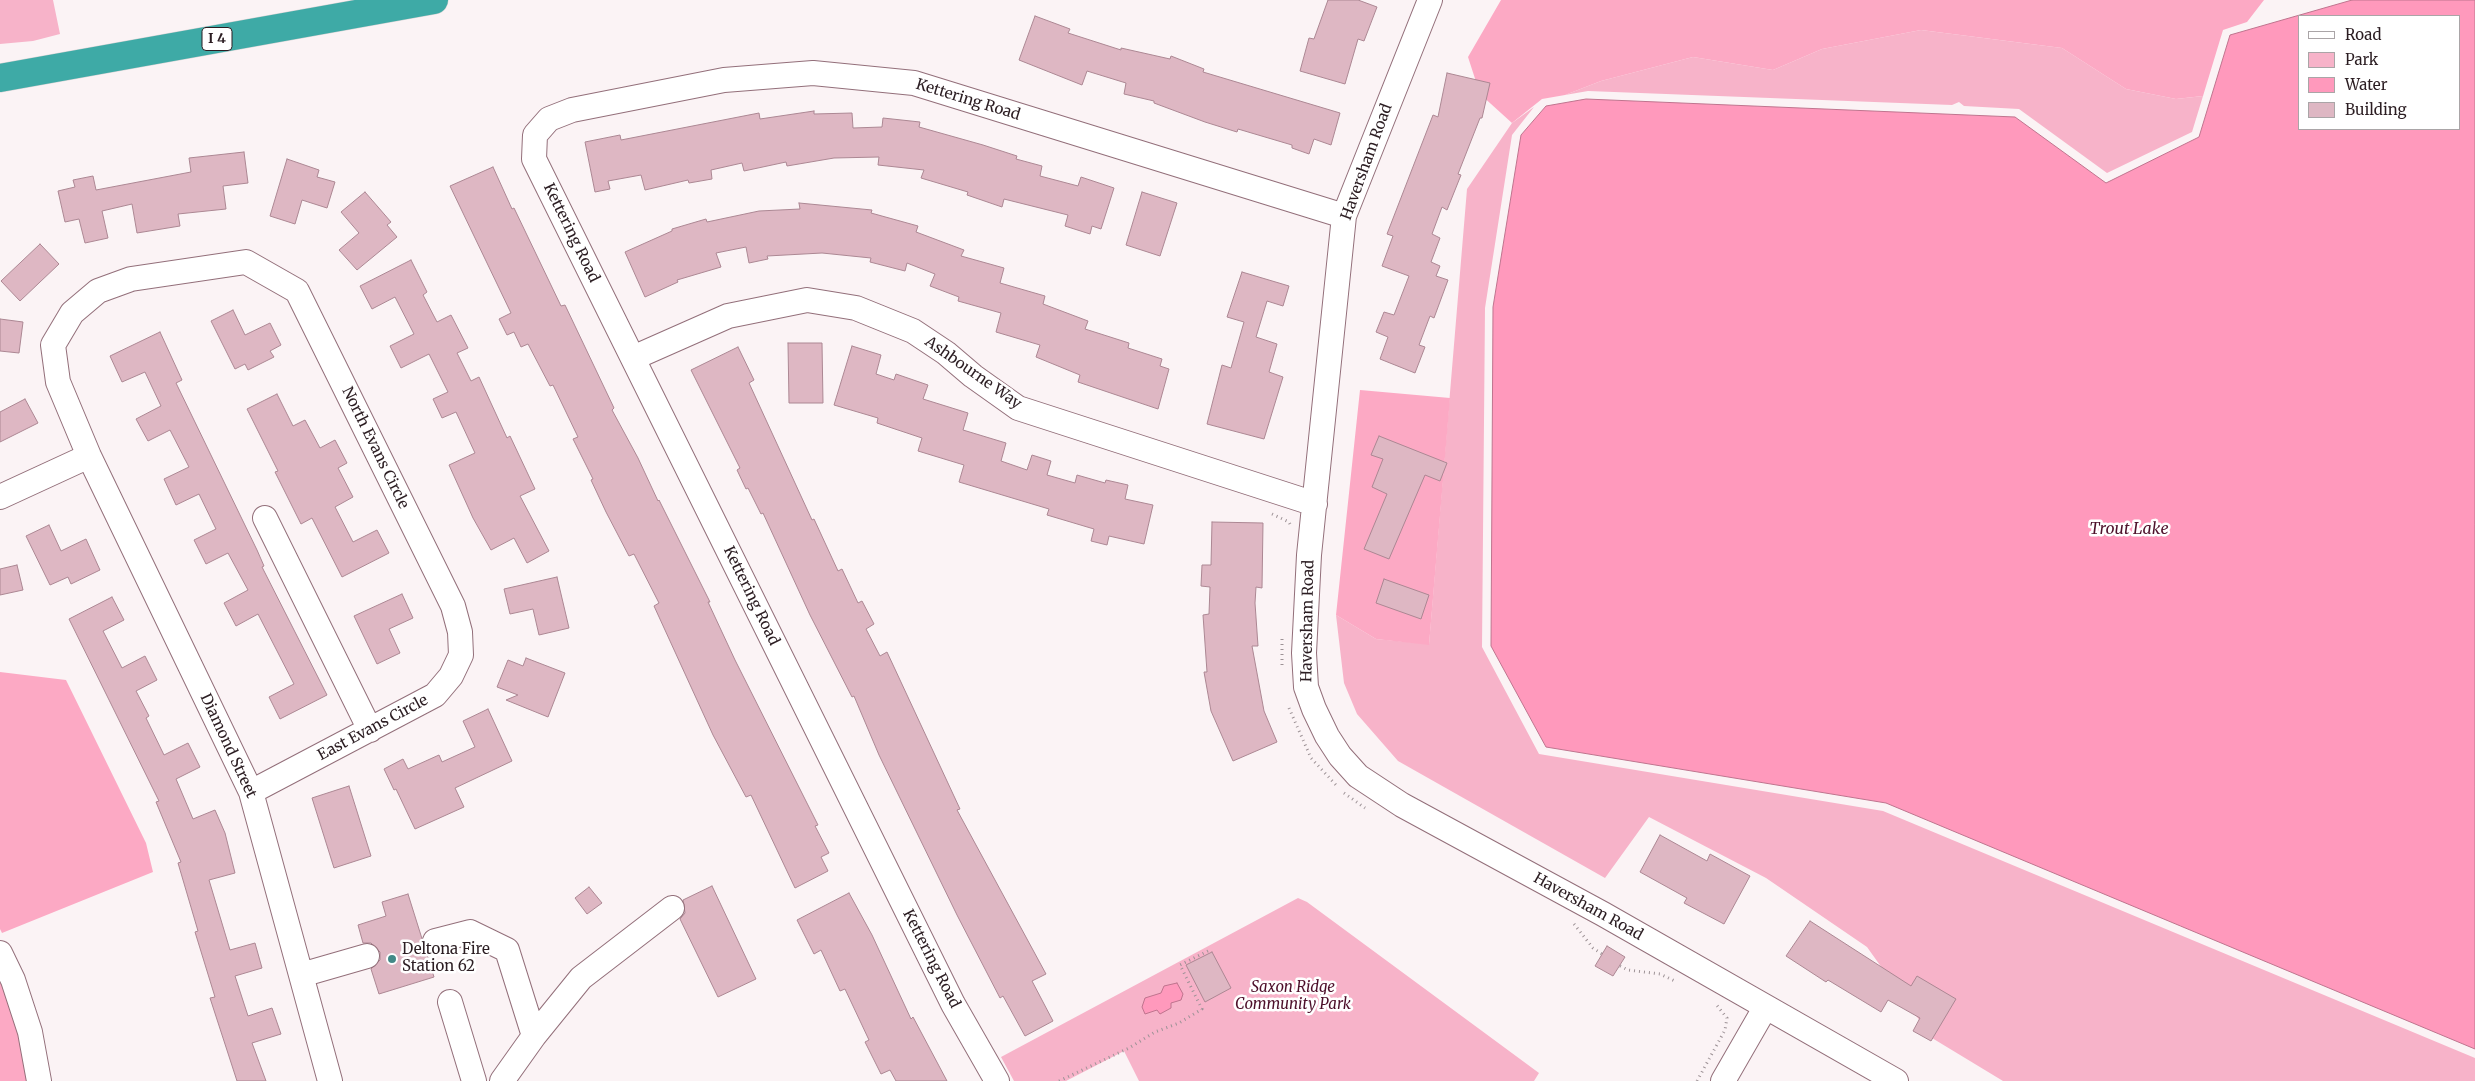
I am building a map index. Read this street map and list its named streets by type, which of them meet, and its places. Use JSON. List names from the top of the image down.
{
  "streets": {
    "highway": ["I 4"],
    "street": [
      "Kettering Road",
      "Haversham Road",
      "Ashbourne Way",
      "North Evans Circle",
      "East Evans Circle",
      "Diamond Street"
    ]
  },
  "crossings": [
    ["Kettering Road", "Haversham Road"],
    ["Kettering Road", "Ashbourne Way"],
    ["Haversham Road", "Ashbourne Way"],
    ["North Evans Circle", "East Evans Circle"],
    ["North Evans Circle", "Diamond Street"],
    ["East Evans Circle", "Diamond Street"]
  ],
  "water": ["Trout Lake"],
  "parks": ["Saxon Ridge Community Park"],
  "places": ["Deltona Fire Station 62"],
  "legend": [
    "Road",
    "Park",
    "Water",
    "Building"
  ]
}
